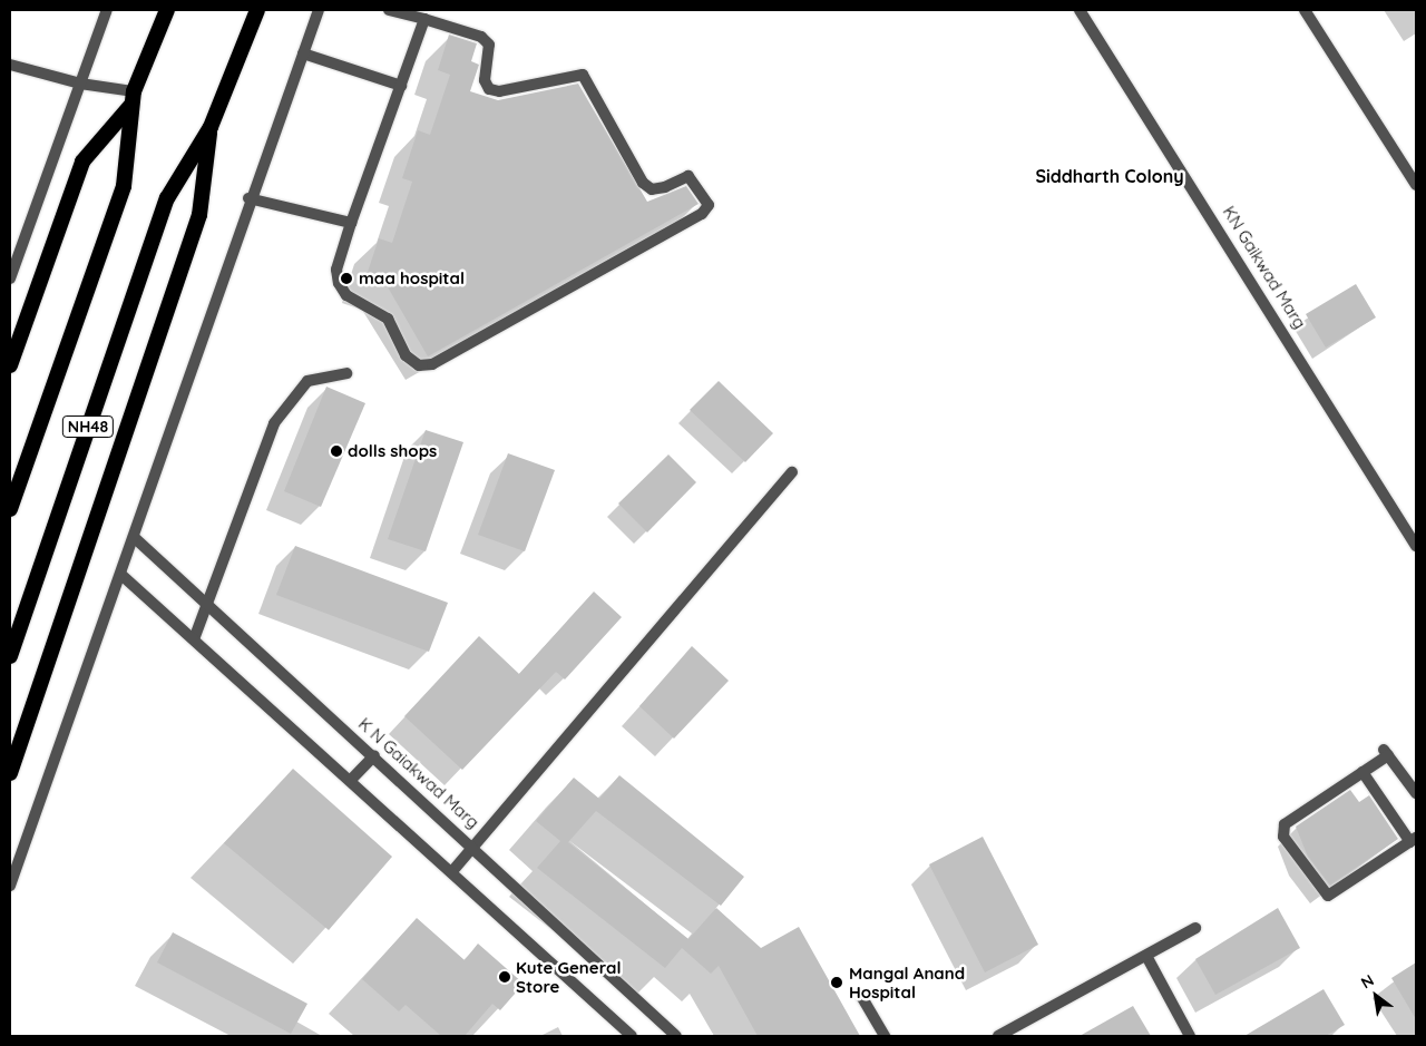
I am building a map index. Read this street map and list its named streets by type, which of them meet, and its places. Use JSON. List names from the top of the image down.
{
  "streets": {
    "highway": ["NH48"],
    "street": ["KN Gaikwad Marg", "K N Gaiakwad Marg"]
  },
  "districts": ["Siddharth Colony"],
  "places": [
    "maa hospital",
    "dolls shops",
    "Kute General Store",
    "Mangal Anand Hospital"
  ],
  "north": "top left"
}
